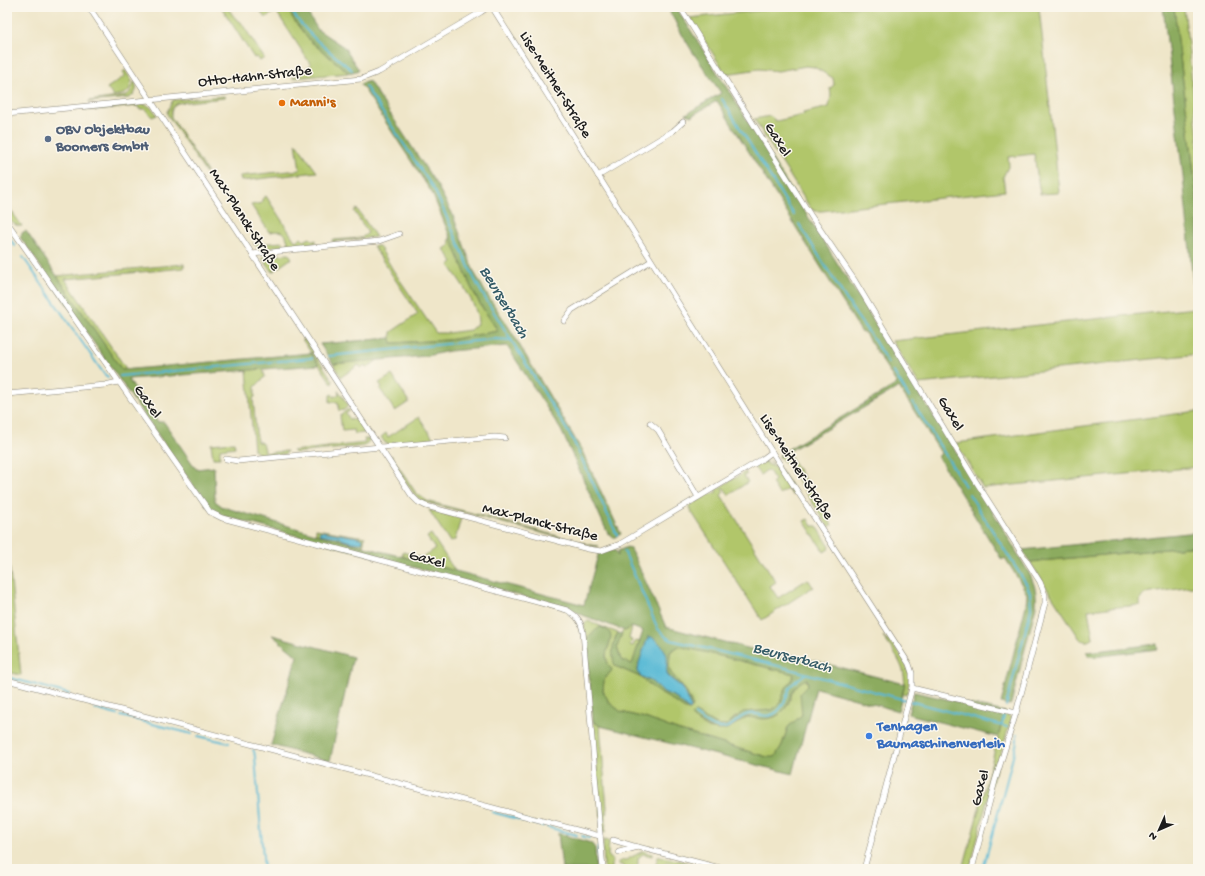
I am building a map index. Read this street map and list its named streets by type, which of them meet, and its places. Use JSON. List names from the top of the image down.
{
  "streets": {
    "street": [
      "Otto-Hahn-Straße",
      "Lise-Meitner-Straße",
      "Gaxel",
      "Max-Planck-Straße"
    ]
  },
  "crossings": [
    ["Otto-Hahn-Straße", "Max-Planck-Straße"],
    ["Lise-Meitner-Straße", "Max-Planck-Straße"]
  ],
  "water": ["Beurserbach"],
  "places": ["Manni's", "OBV Objektbau Boomers GmbH", "Tenhagen Baumaschinenverleih"],
  "north": "bottom left"
}
